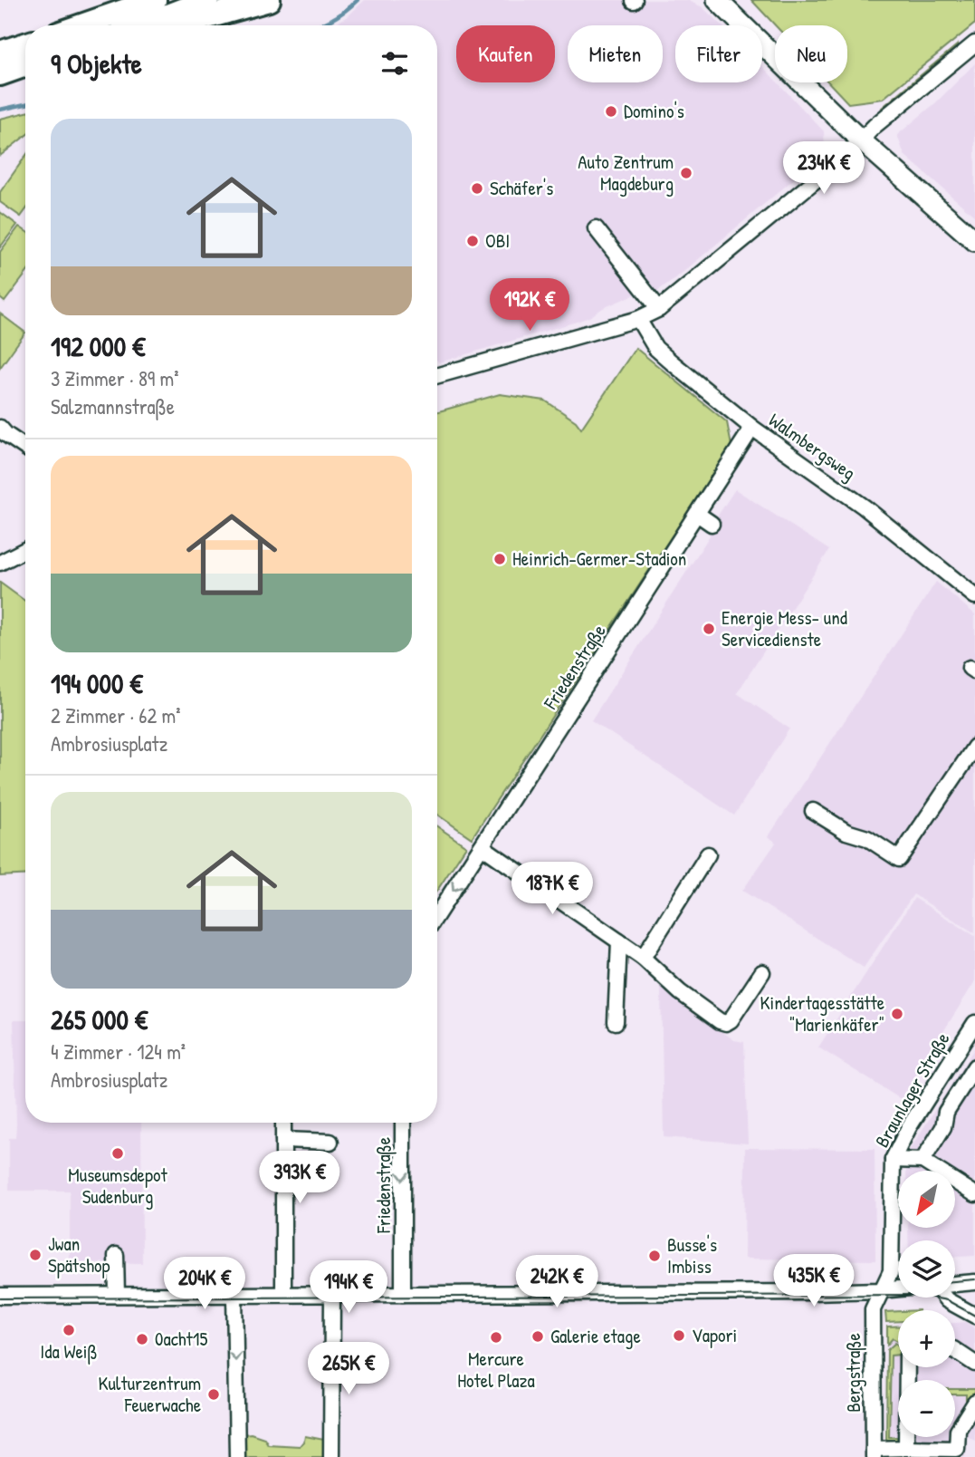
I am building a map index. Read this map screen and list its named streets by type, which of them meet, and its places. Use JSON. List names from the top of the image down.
{
  "streets": {
    "street": [
      "Walmbergsweg",
      "Friedenstraße",
      "Braunlager Straße",
      "Bergstraße"
    ]
  },
  "crossings": [
    ["Walmbergsweg", "Friedenstraße"],
    ["Braunlager Straße", "Bergstraße"]
  ],
  "places": [
    "Domino's",
    "Auto Zentrum Magdeburg",
    "Schäfer's",
    "OBI",
    "Heinrich-Germer-Stadion",
    "Energie Mess- und Servicedienste",
    "Kindertagesstätte \"Marienkäfer\"",
    "Museumsdepot Sudenburg",
    "Jwan Spätshop",
    "Busse's Imbiss",
    "Ida Weiß",
    "Vapori",
    "Galerie etage",
    "Mercure Hotel Plaza",
    "0acht15",
    "Kulturzentrum Feuerwache"
  ],
  "north": "bottom left",
  "page": {
    "chip": [
      "Kaufen",
      "Mieten",
      "Filter",
      "Neu"
    ],
    "heading": "9 Objekte",
    "list": [
      {
        "name": "192 000 €",
        "note": "3 Zimmer · 89 m² · Salzmannstraße"
      },
      {
        "name": "194 000 €",
        "note": "2 Zimmer · 62 m² · Ambrosiusplatz"
      },
      {
        "name": "265 000 €",
        "note": "4 Zimmer · 124 m² · Ambrosiusplatz"
      }
    ],
    "price": [
      "234K €",
      "192K €",
      "187K €",
      "393K €",
      "435K €",
      "242K €",
      "204K €",
      "194K €",
      "265K €"
    ],
    "map_buttons": ["+", "−"]
  }
}
